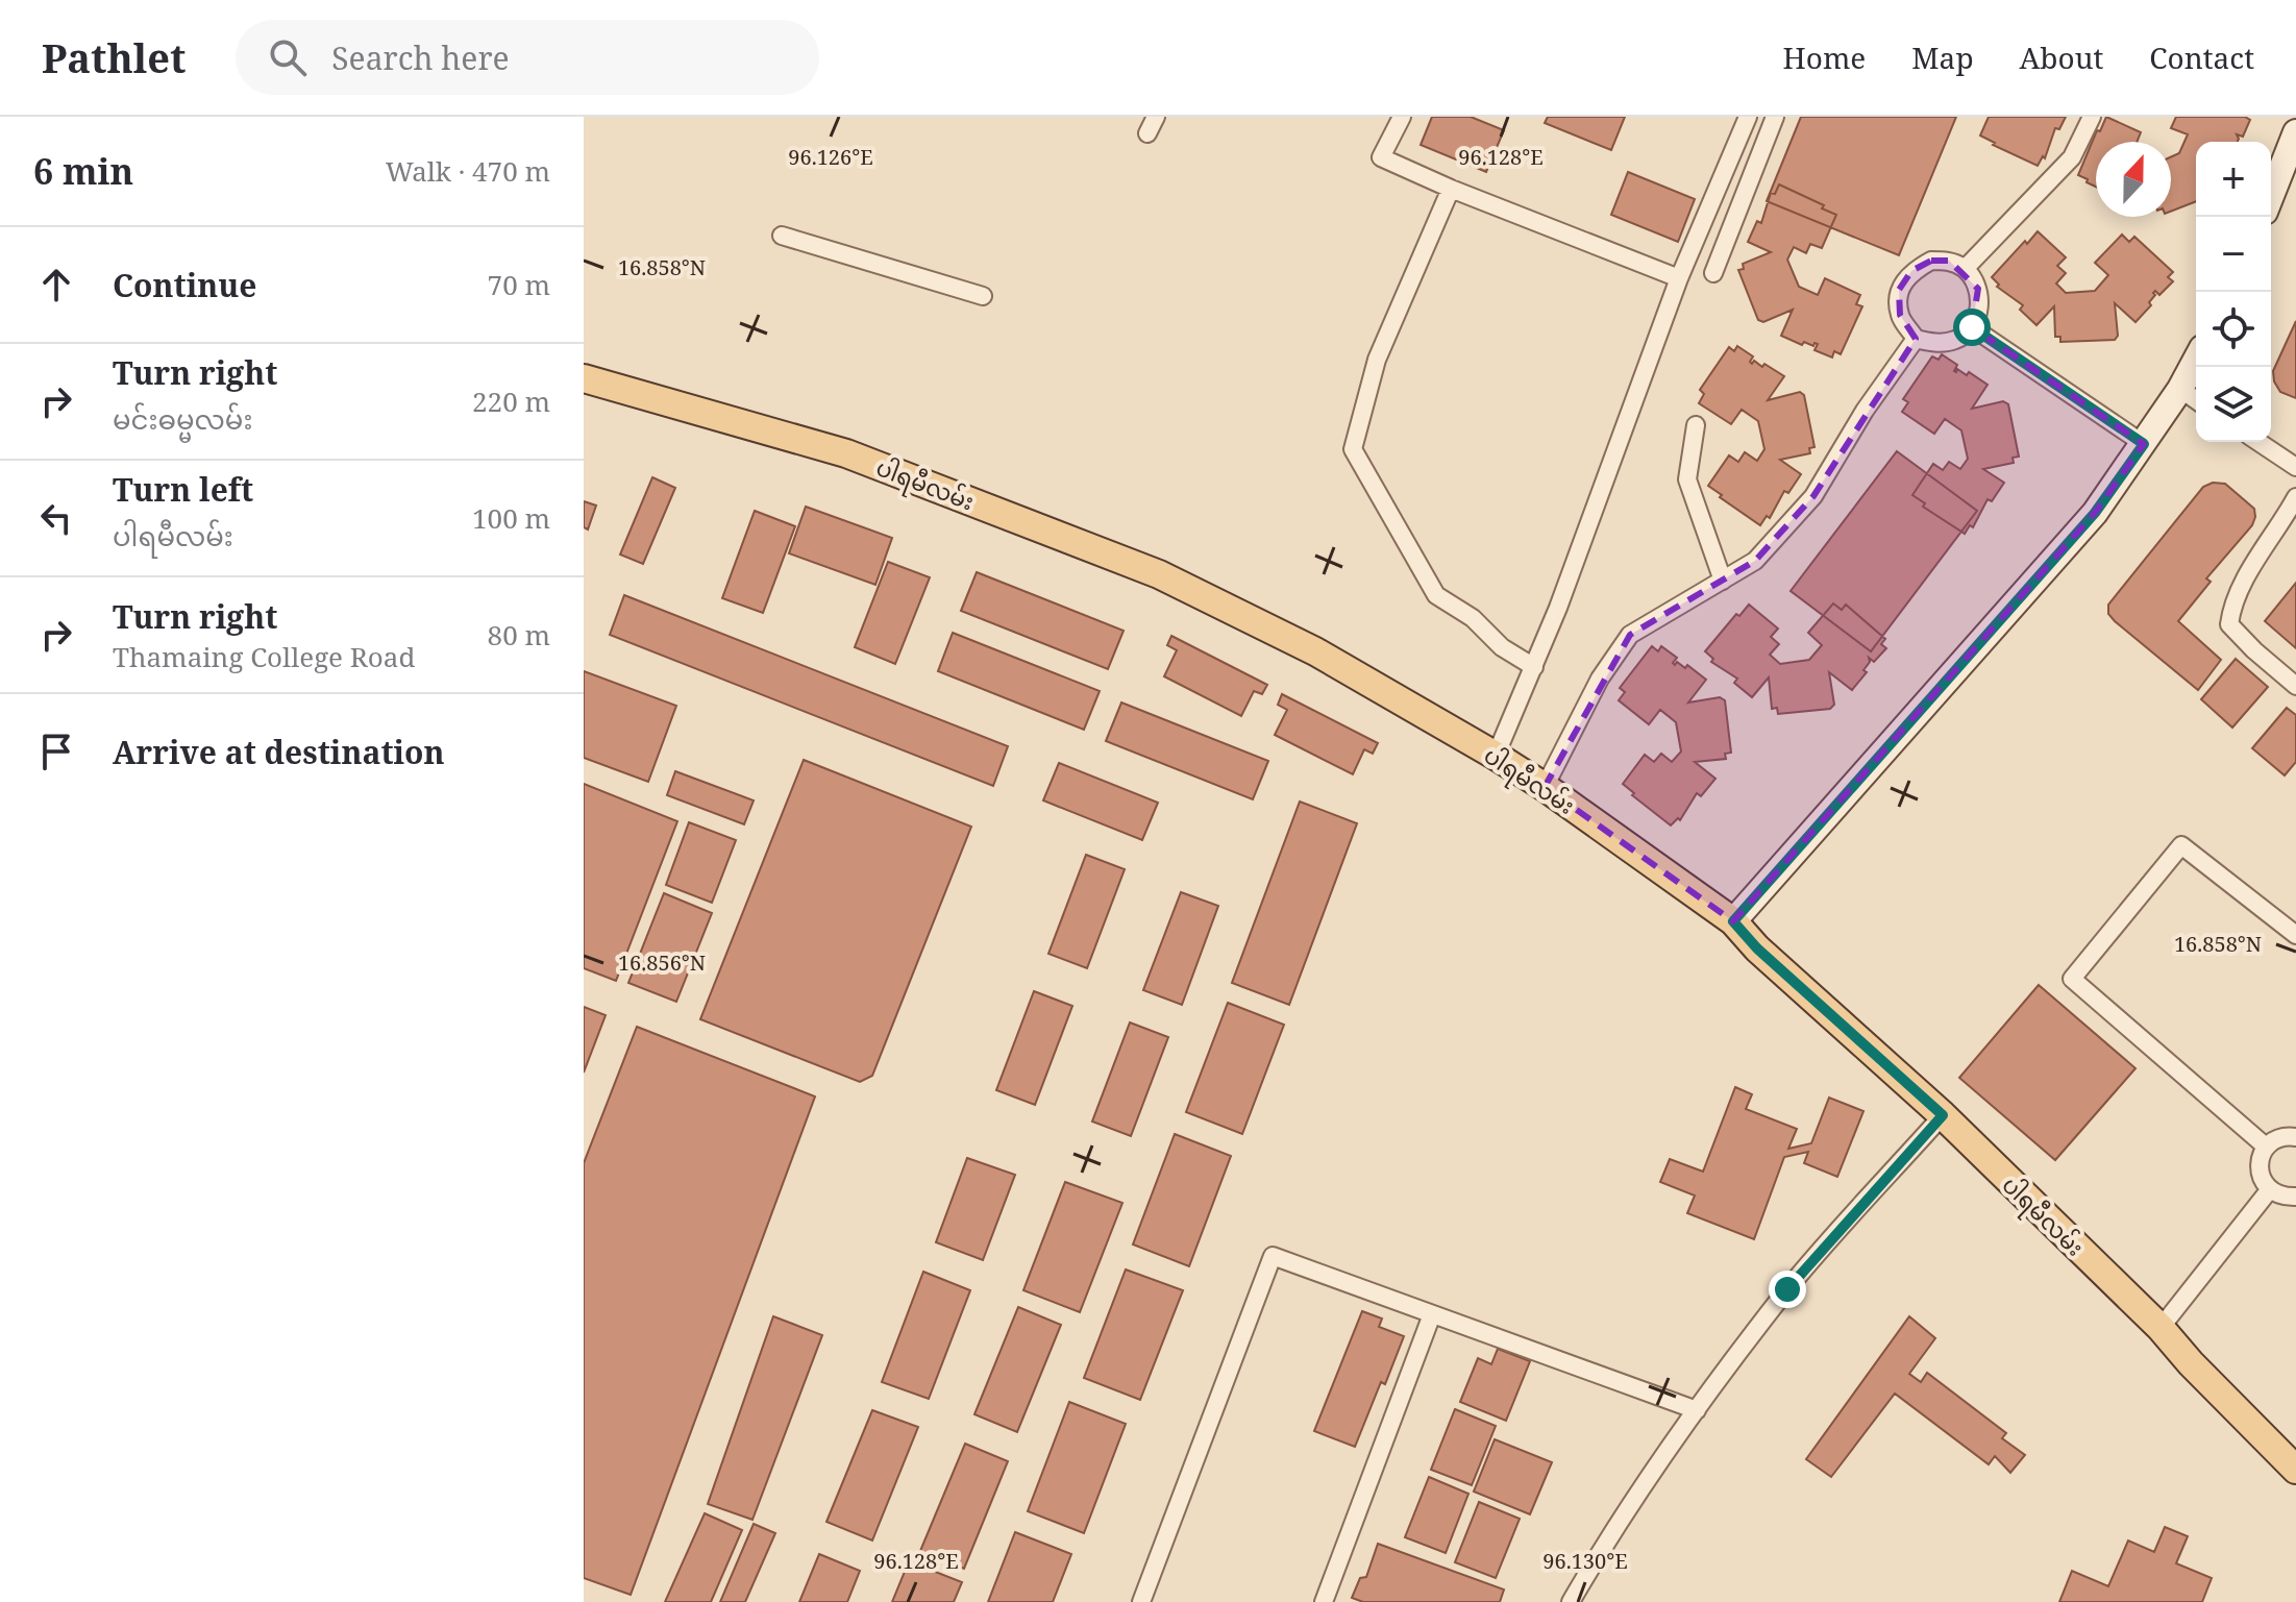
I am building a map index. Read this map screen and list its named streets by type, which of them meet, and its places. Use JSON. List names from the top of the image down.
{
  "streets": {
    "main road": ["ပါရမီလမ်း"]
  },
  "north": "top",
  "page": {
    "header": "Pathlet",
    "search": "Search here",
    "nav": [
      "Home",
      "Map",
      "About",
      "Contact"
    ],
    "heading": ["6 min", "Walk · 470 m"],
    "map_buttons": ["+", "−"],
    "list": [
      ["Continue", "70 m"],
      ["Turn right", "မင်းဓမ္မလမ်း", "220 m"],
      ["Turn left", "ပါရမီလမ်း", "100 m"],
      ["Turn right", "Thamaing College Road", "80 m"],
      "Arrive at destination"
    ]
  },
  "coordinates": [
    "96.126°E",
    "96.128°E",
    "16.858°N",
    "16.856°N",
    "96.130°E"
  ]
}
